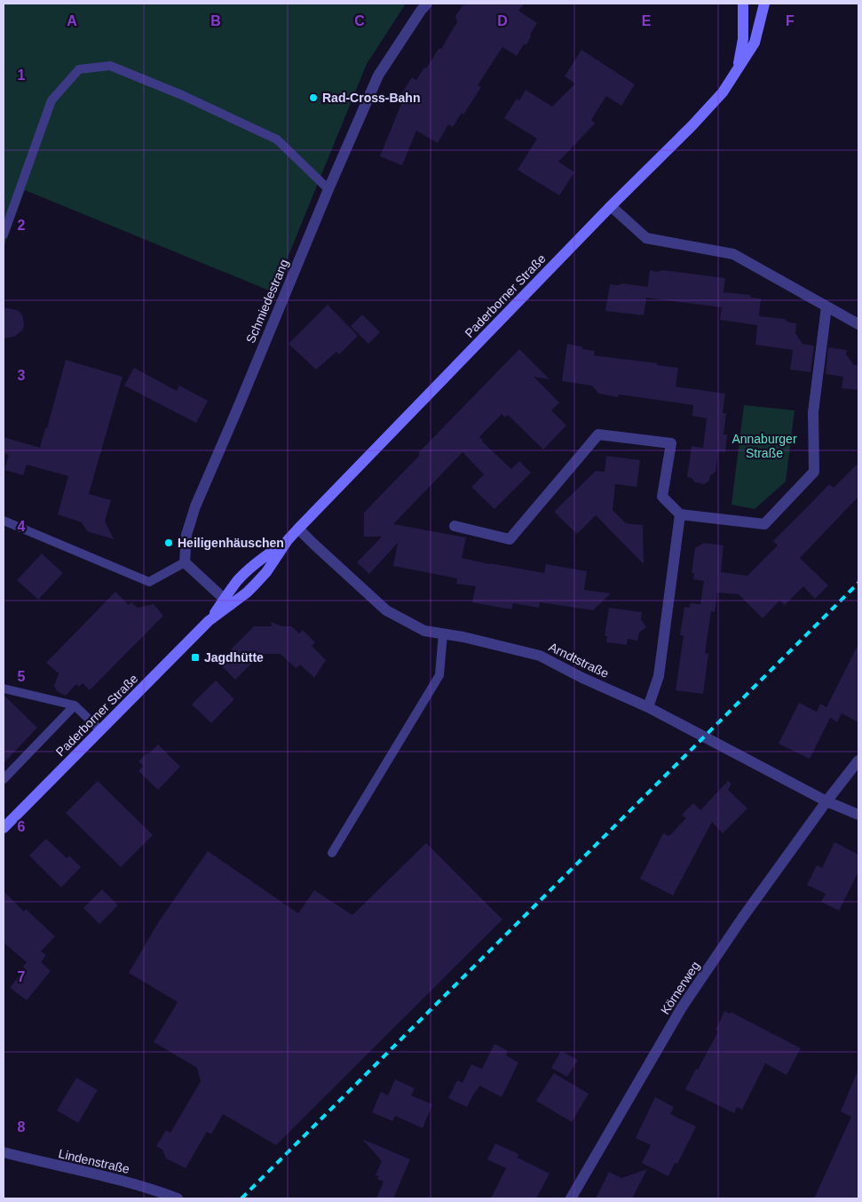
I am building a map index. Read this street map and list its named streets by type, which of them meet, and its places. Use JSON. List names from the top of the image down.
{
  "streets": {
    "main road": ["Paderborner Straße"],
    "street": [
      "Schmiedestrang",
      "Arndtstraße",
      "Körnerweg",
      "Lindenstraße"
    ]
  },
  "crossings": [
    ["Paderborner Straße", "Arndtstraße"],
    ["Arndtstraße", "Körnerweg"]
  ],
  "parks": ["Annaburger Straße"],
  "places": {
    "other": ["Rad-Cross-Bahn", "Heiligenhäuschen"],
    "transit": ["Jagdhütte"]
  },
  "grid": {
    "columns": [
      "A",
      "B",
      "C",
      "D",
      "E",
      "F"
    ],
    "rows": [
      "1",
      "2",
      "3",
      "4",
      "5",
      "6",
      "7",
      "8"
    ]
  }
}
